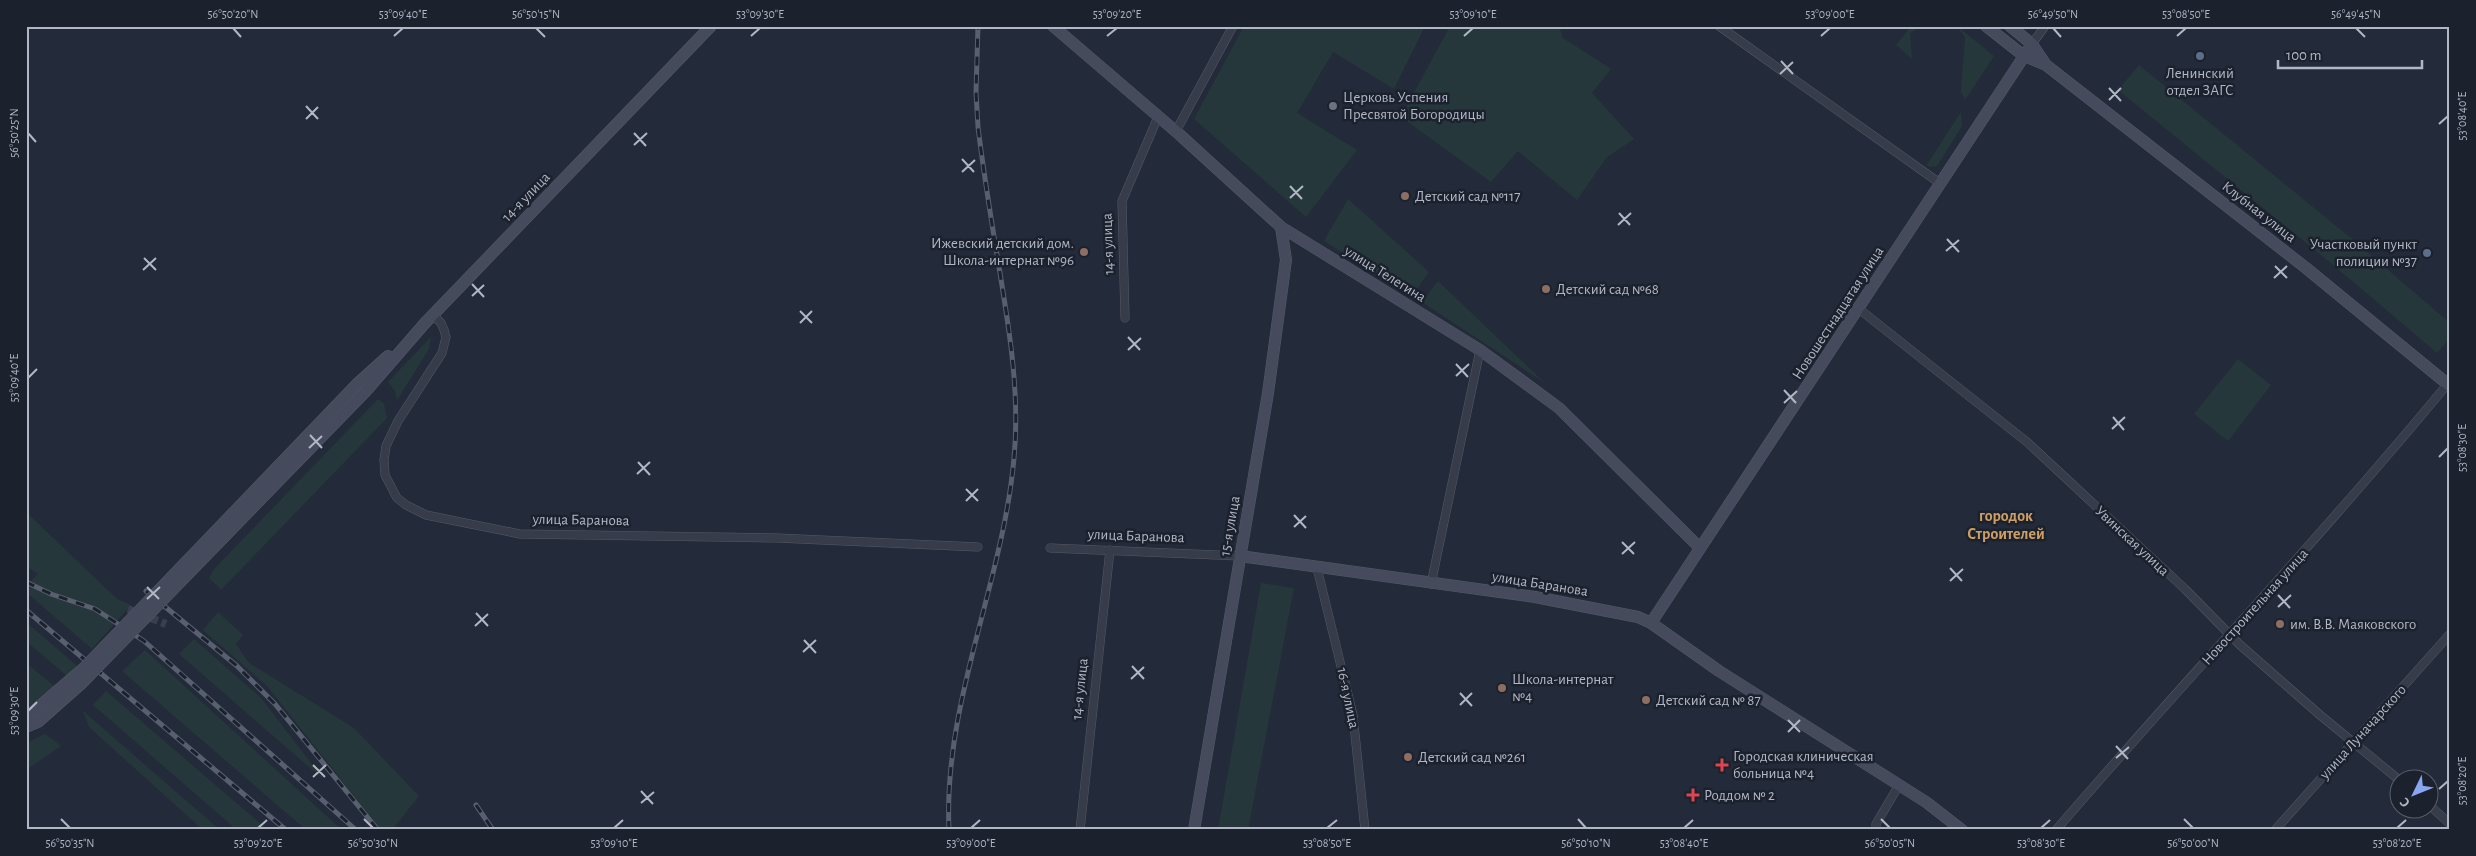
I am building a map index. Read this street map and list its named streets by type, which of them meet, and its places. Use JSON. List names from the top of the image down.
{
  "streets": {
    "main road": [
      "14-я улица",
      "Клубная улица",
      "улица Телегина",
      "Новошестнадцатая улица",
      "улица Баранова",
      "15-я улица"
    ],
    "street": [
      "Увинская улица",
      "Новостроительная улица",
      "16-я улица",
      "улица Луначарского"
    ]
  },
  "crossings": [
    ["14-я улица", "улица Телегина"],
    ["14-я улица", "улица Баранова"],
    ["Клубная улица", "Новошестнадцатая улица"],
    ["Клубная улица", "Новостроительная улица"],
    ["улица Телегина", "Новошестнадцатая улица"],
    ["улица Телегина", "15-я улица"],
    ["Новошестнадцатая улица", "улица Баранова"],
    ["Новошестнадцатая улица", "Увинская улица"],
    ["улица Баранова", "15-я улица"],
    ["улица Баранова", "16-я улица"],
    ["Увинская улица", "Новостроительная улица"],
    ["Увинская улица", "улица Луначарского"]
  ],
  "districts": ["городок Строителей"],
  "places": {
    "other": [
      "Ленинский отдел ЗАГС",
      "Церковь Успения Пресвятой Богородицы",
      "Детский сад №117",
      "Ижевский детский дом. Школа-интернат №96",
      "Участковый пункт полиции №37",
      "Детский сад №68",
      "им. В.В. Маяковского",
      "Школа-интернат №4",
      "Детский сад № 87",
      "Детский сад №261"
    ],
    "health": ["Городская клиническая больница №4", "Роддом № 2"]
  },
  "scale_bar": "100 m",
  "north": "bottom left",
  "coordinates": [
    "56°50'20\"N",
    "53°09'40\"E",
    "56°50'15\"N",
    "53°09'30\"E",
    "53°09'20\"E",
    "53°09'10\"E",
    "53°09'00\"E",
    "56°49'50\"N",
    "53°08'50\"E",
    "56°49'45\"N",
    "53°08'40\"E",
    "56°50'25\"N",
    "53°08'30\"E",
    "53°08'20\"E",
    "56°50'35\"N",
    "56°50'30\"N",
    "56°50'10\"N",
    "56°50'05\"N",
    "56°50'00\"N"
  ]
}
